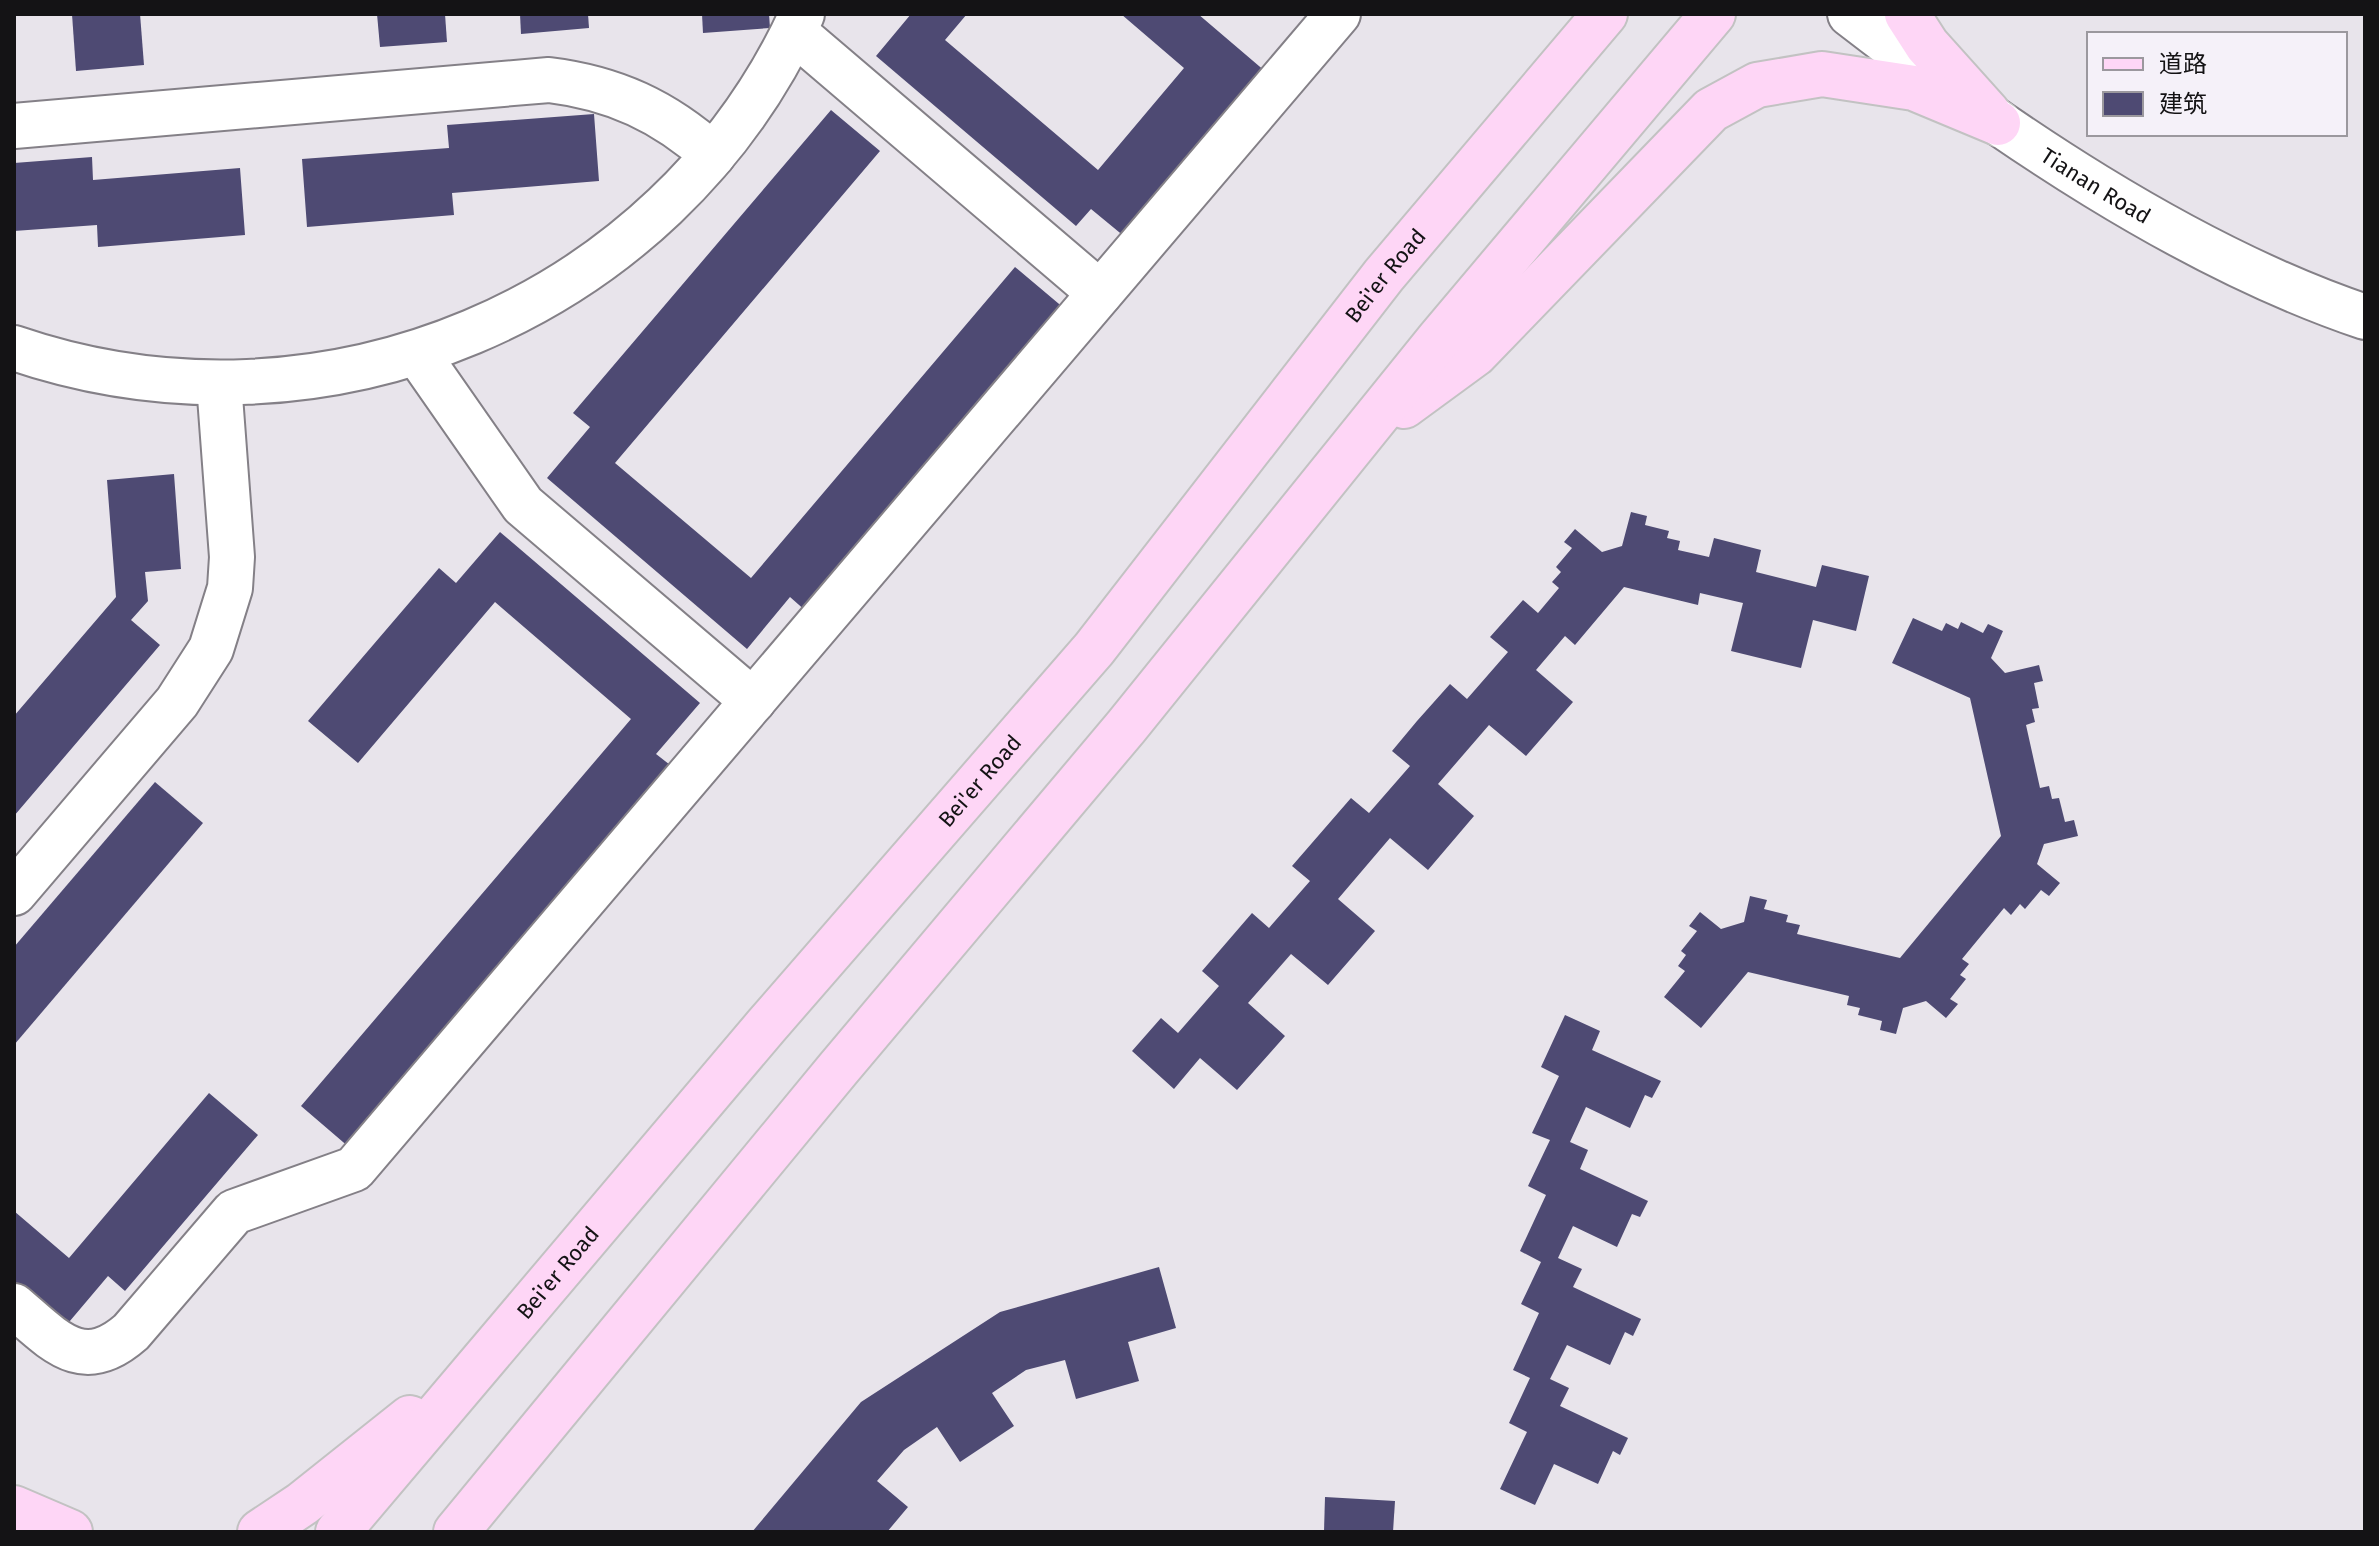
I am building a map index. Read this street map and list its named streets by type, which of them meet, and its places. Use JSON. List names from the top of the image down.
{
  "streets": {
    "main road": ["Bei'er Road"],
    "street": ["Tianan Road"]
  },
  "legend": ["道路", "建筑"]
}
